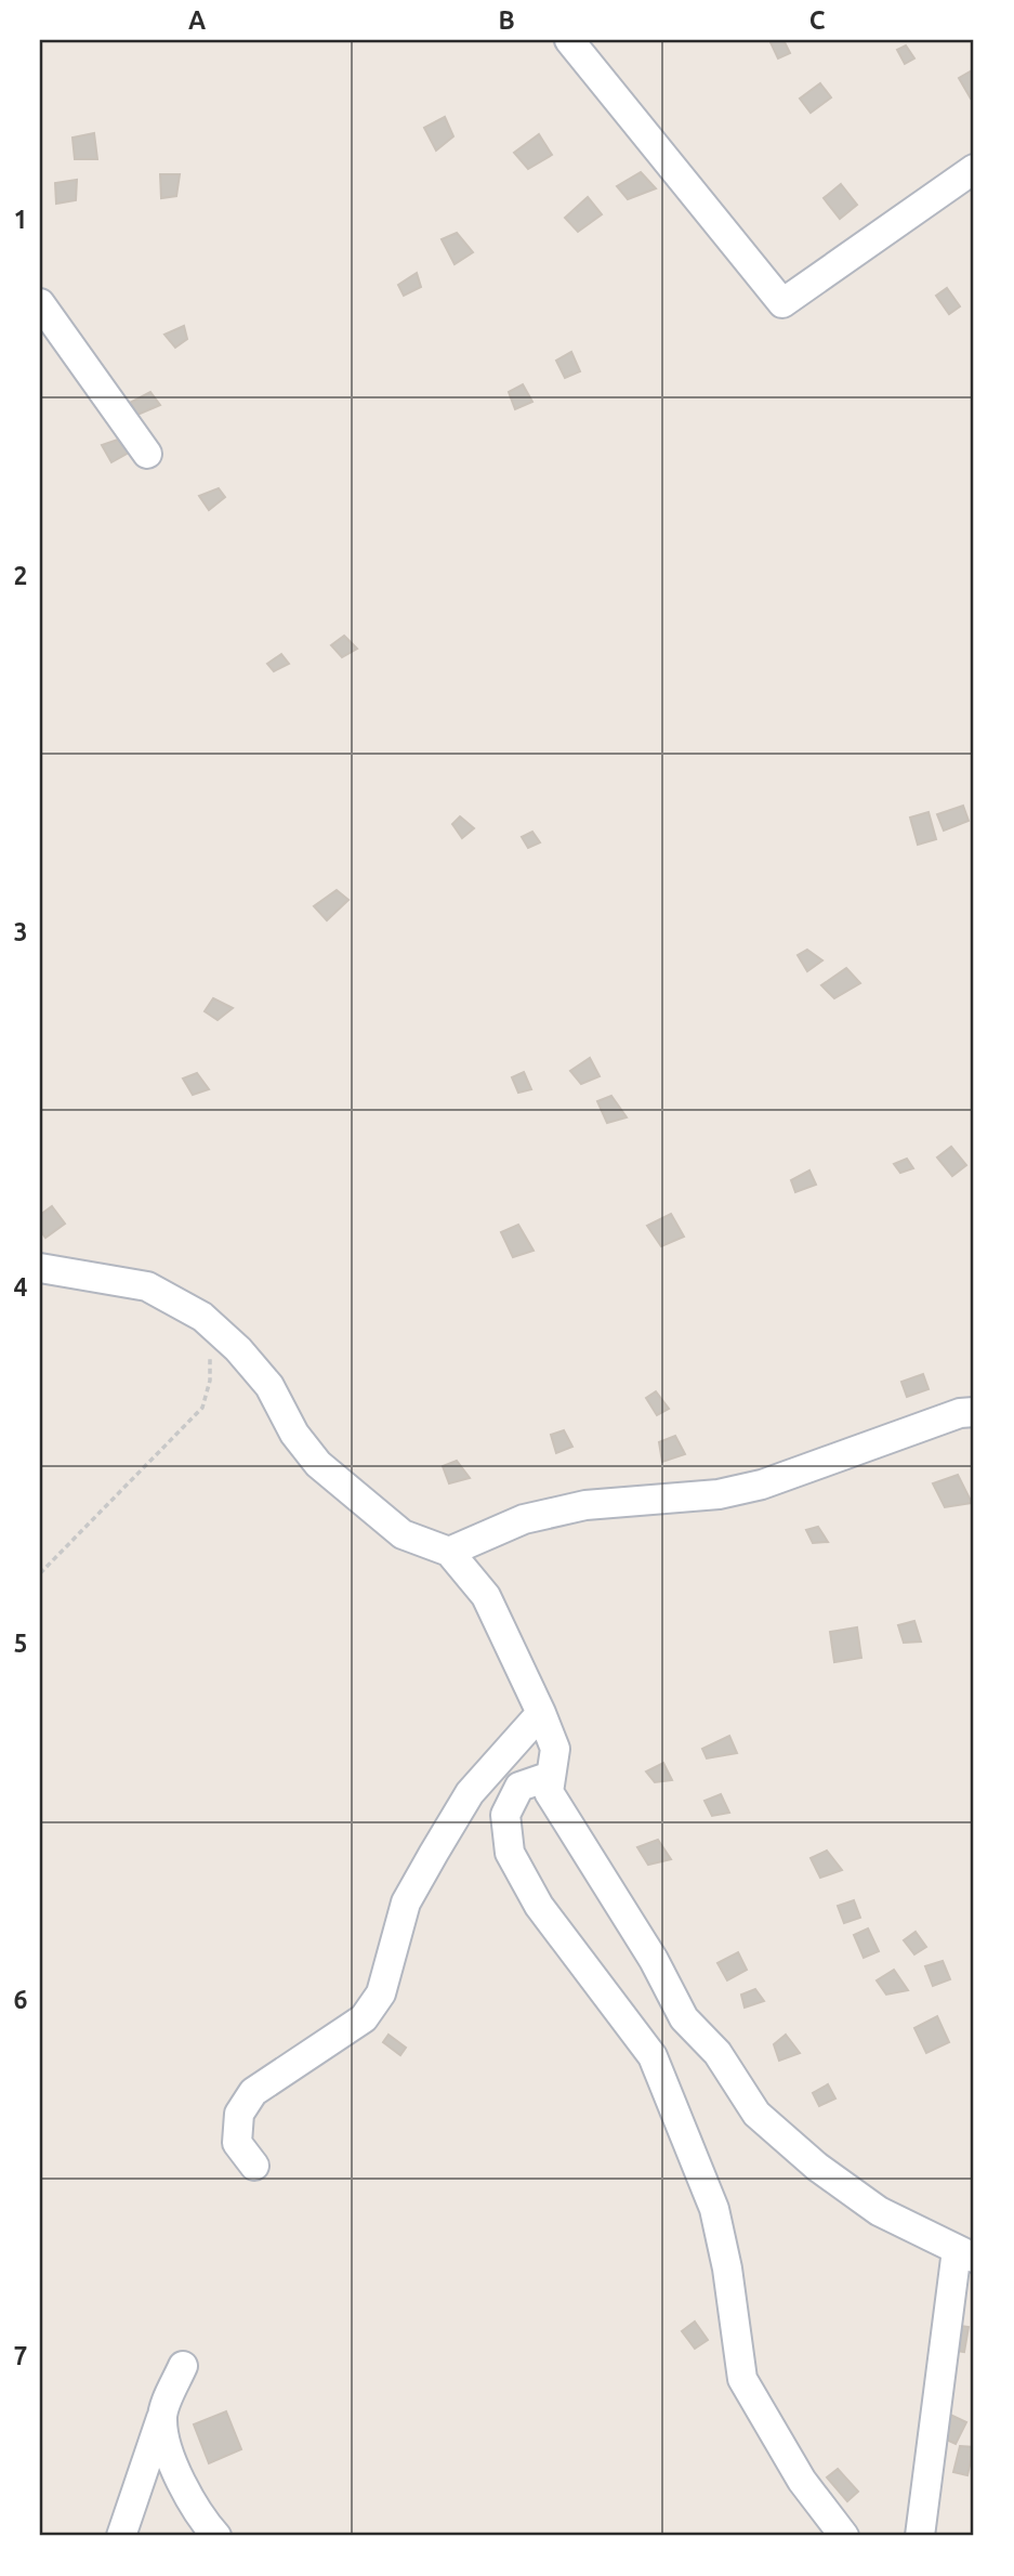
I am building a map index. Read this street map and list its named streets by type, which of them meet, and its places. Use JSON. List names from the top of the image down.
{
  "grid": {
    "columns": ["A", "B", "C"],
    "rows": [
      "1",
      "2",
      "3",
      "4",
      "5",
      "6",
      "7"
    ]
  }
}
